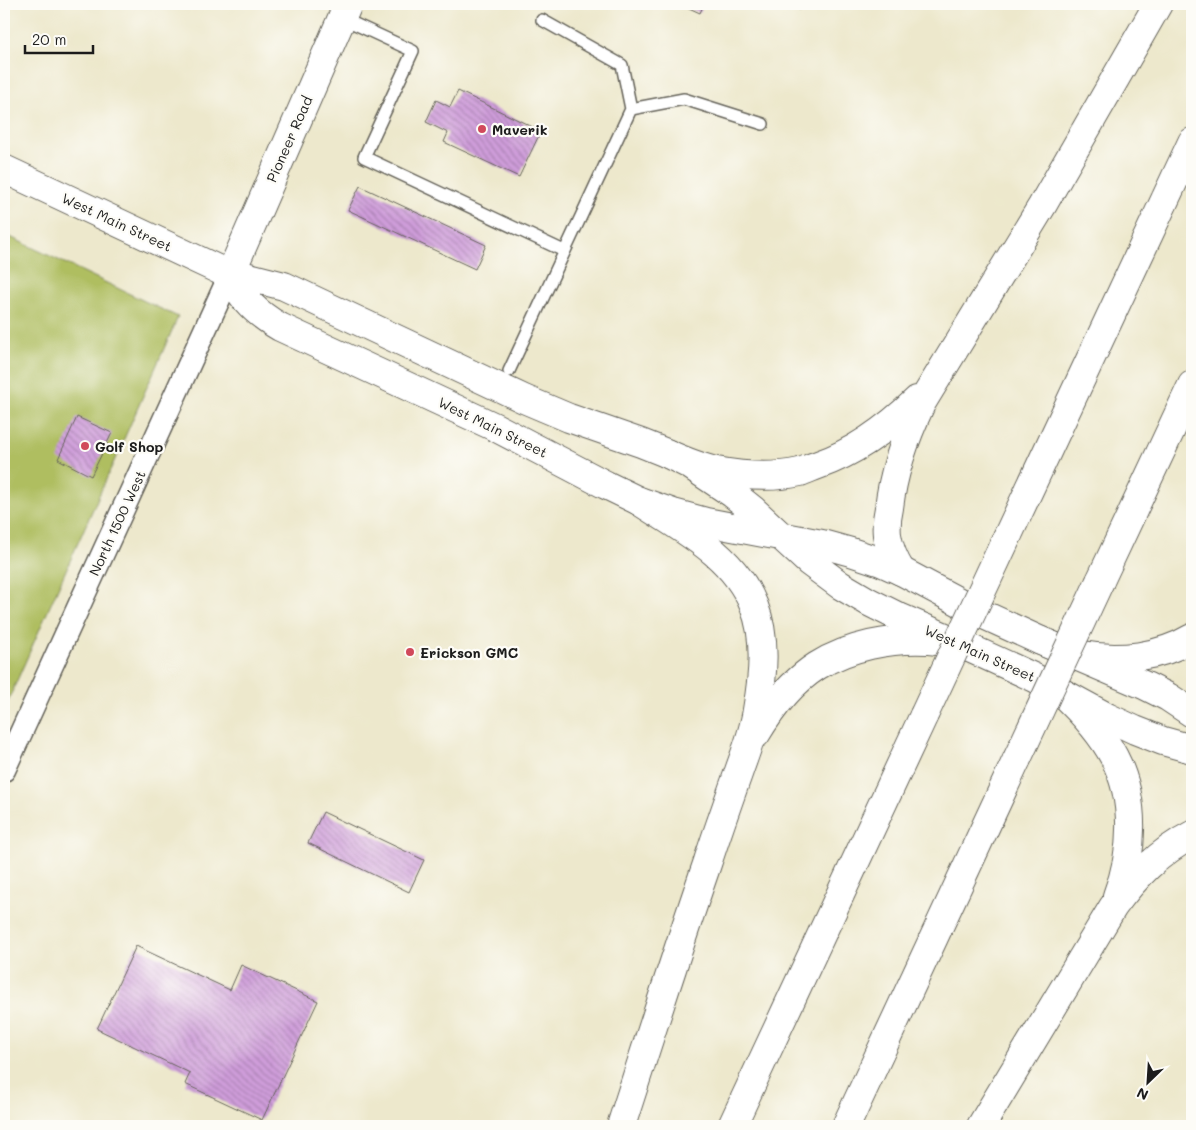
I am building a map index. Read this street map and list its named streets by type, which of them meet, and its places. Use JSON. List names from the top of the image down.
{
  "streets": {
    "main road": ["Pioneer Road", "West Main Street"],
    "street": ["North 1500 West"]
  },
  "crossings": [
    ["Pioneer Road", "West Main Street"],
    ["Pioneer Road", "North 1500 West"],
    ["West Main Street", "North 1500 West"]
  ],
  "places": ["Maverik", "Golf Shop", "Erickson GMC"],
  "scale_bar": "20 m",
  "north": "bottom left"
}
